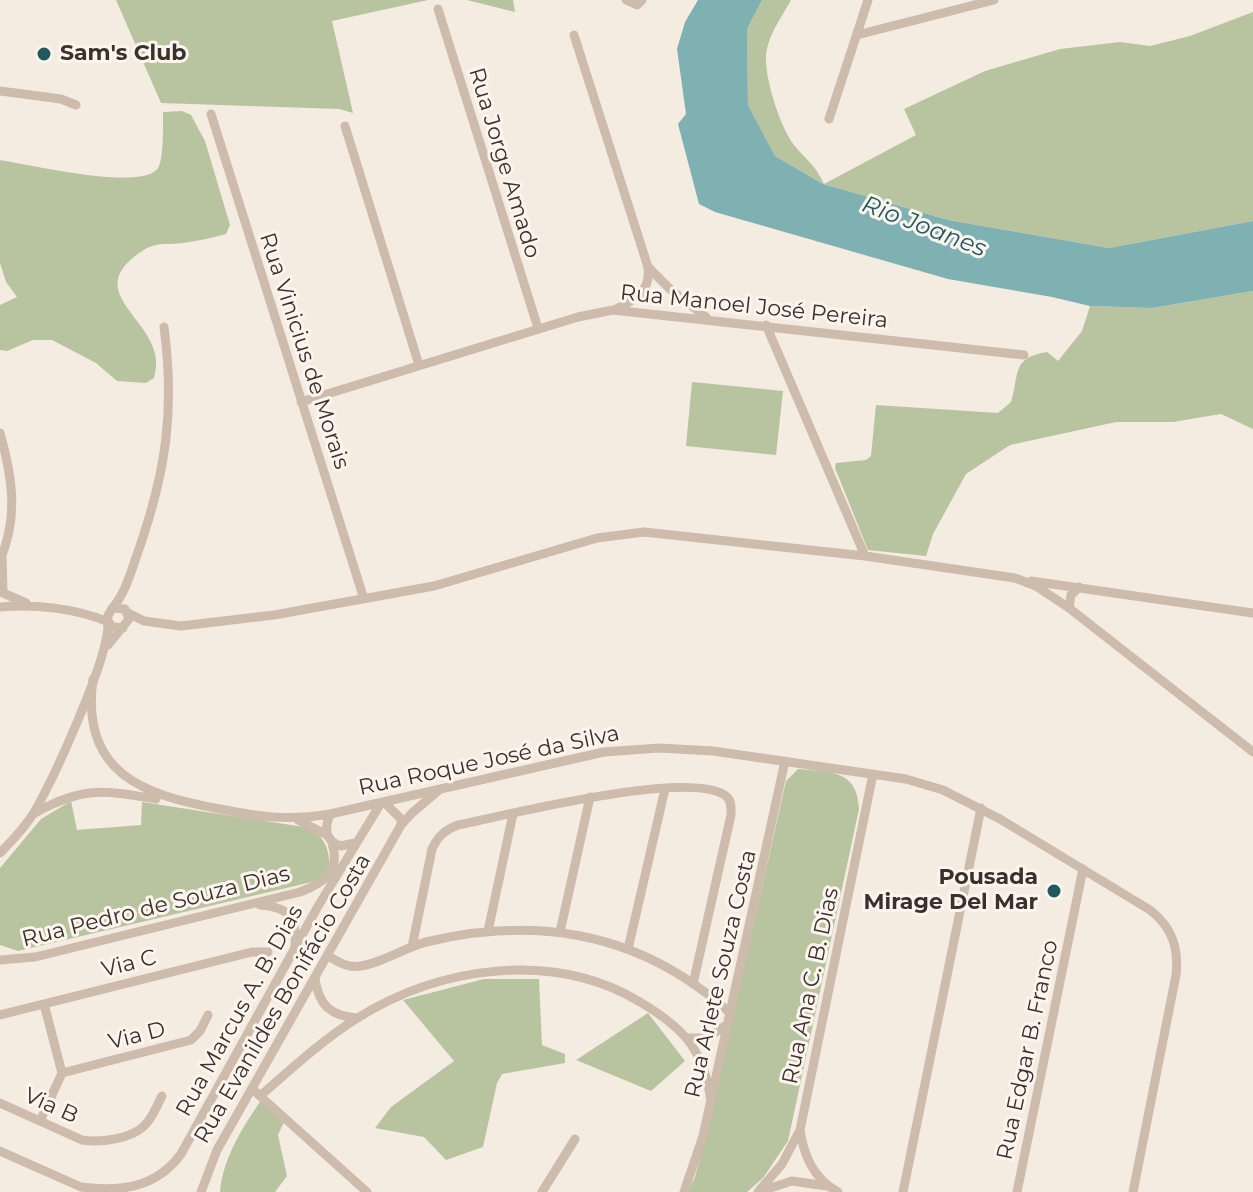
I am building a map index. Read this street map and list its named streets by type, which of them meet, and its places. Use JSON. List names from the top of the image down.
{
  "streets": {
    "street": [
      "Rua Jorge Amado",
      "Rua Manoel José Pereira",
      "Rua Vinicius de Morais",
      "Rua Roque José da Silva",
      "Rua Pedro de Souza Dias",
      "Via C",
      "Rua Arlete Souza Costa",
      "Rua Ana C. B. Dias",
      "Rua Evanildes Bonifácio Costa",
      "Rua Marcus A. B. Dias",
      "Via D",
      "Rua Edgar B. Franco",
      "Via B"
    ]
  },
  "crossings": [
    ["Rua Jorge Amado", "Rua Manoel José Pereira"],
    ["Rua Manoel José Pereira", "Rua Vinicius de Morais"],
    ["Rua Roque José da Silva", "Rua Pedro de Souza Dias"],
    ["Rua Roque José da Silva", "Rua Arlete Souza Costa"],
    ["Rua Roque José da Silva", "Rua Ana C. B. Dias"],
    ["Rua Roque José da Silva", "Rua Marcus A. B. Dias"],
    ["Rua Roque José da Silva", "Rua Edgar B. Franco"],
    ["Rua Pedro de Souza Dias", "Rua Marcus A. B. Dias"]
  ],
  "water": ["Rio Joanes"],
  "places": ["Sam's Club", "Pousada Mirage Del Mar"]
}
